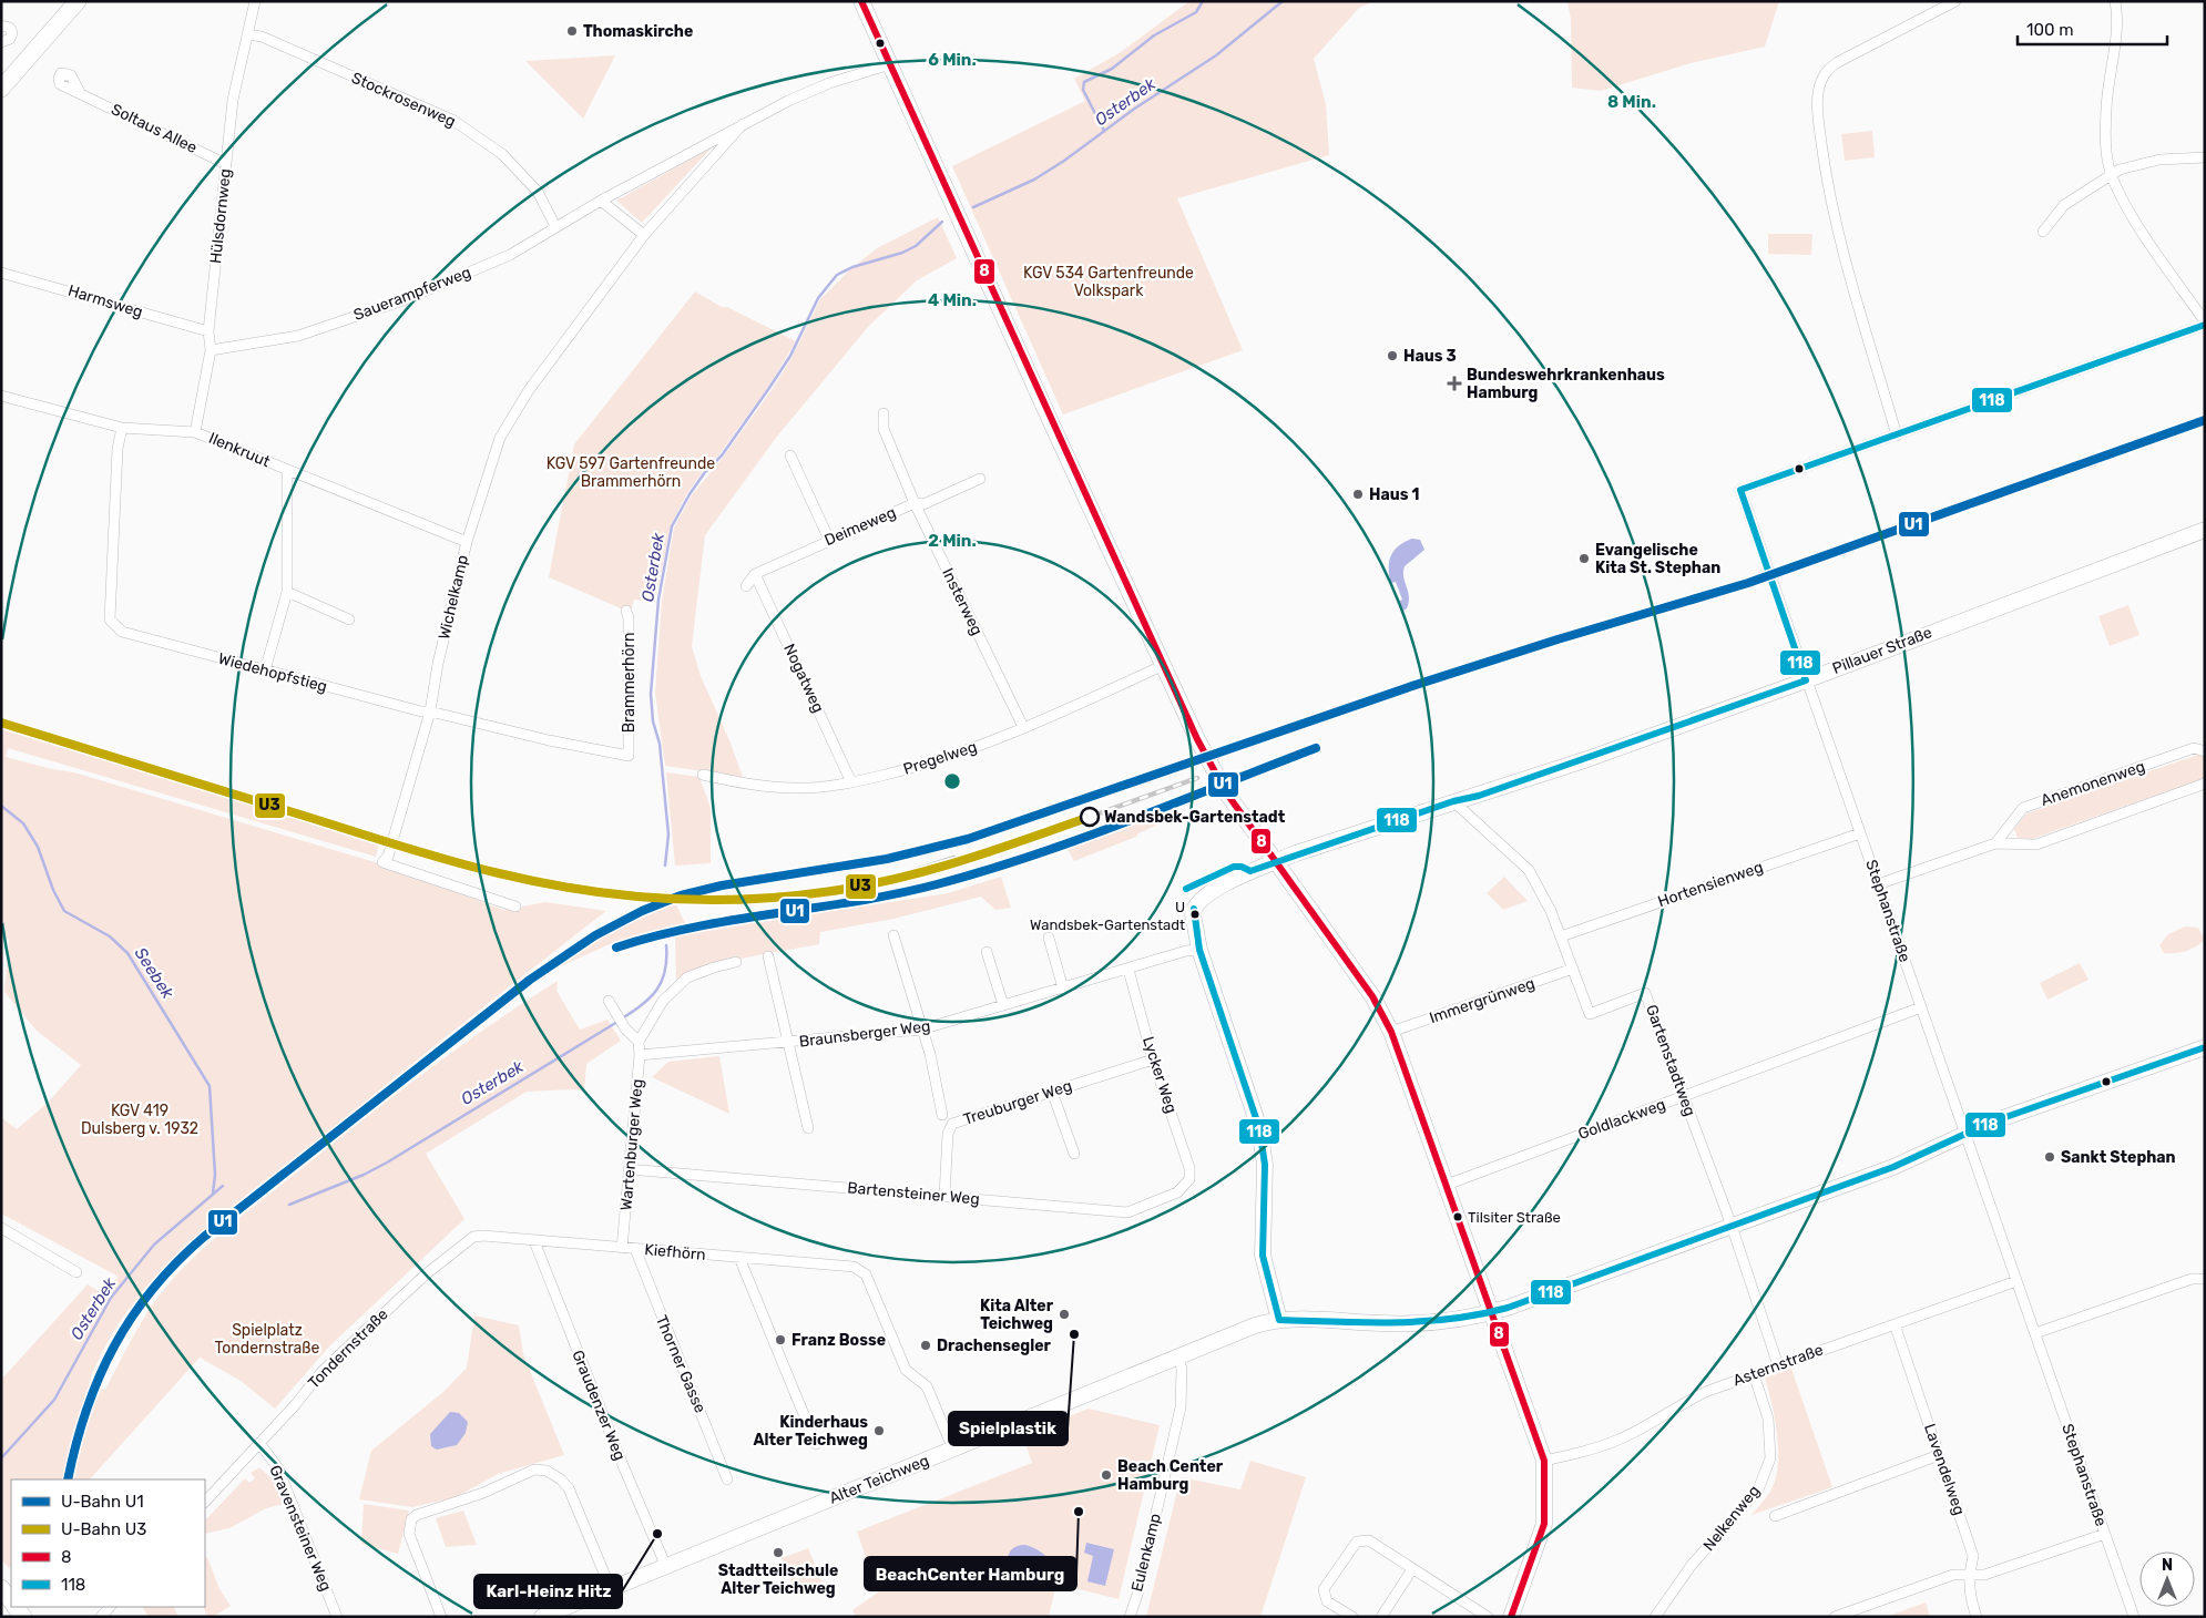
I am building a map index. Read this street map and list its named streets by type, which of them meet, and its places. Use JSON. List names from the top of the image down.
{
  "streets": {
    "street": [
      "Stockrosenweg",
      "Soltaus Allee",
      "Hülsdornweg",
      "Sauerampferweg",
      "Harmsweg",
      "Ilenkruut",
      "Deimeweg",
      "Wichelkamp",
      "Insterweg",
      "Pillauer Straße",
      "Wiedehopfstieg",
      "Nogatweg",
      "Brammerhörn",
      "Pregelweg",
      "Anemonenweg",
      "Hortensienweg",
      "Stephanstraße",
      "Immergrünweg",
      "Braunsberger Weg",
      "Gartenstadtweg",
      "Lycker Weg",
      "Treuburger Weg",
      "Goldlackweg",
      "Wartenburger Weg",
      "Bartensteiner Weg",
      "Kiefhörn",
      "Tondernstraße",
      "Thorner Gasse",
      "Asternstraße",
      "Graudenzer Weg",
      "Lavendelweg",
      "Alter Teichweg",
      "Nelkenweg",
      "Gravensteiner Weg",
      "Eulenkamp"
    ]
  },
  "crossings": [
    ["Stockrosenweg", "Hülsdornweg"],
    ["Stockrosenweg", "Sauerampferweg"],
    ["Soltaus Allee", "Hülsdornweg"],
    ["Hülsdornweg", "Sauerampferweg"],
    ["Hülsdornweg", "Harmsweg"],
    ["Hülsdornweg", "Ilenkruut"],
    ["Sauerampferweg", "Wichelkamp"],
    ["Ilenkruut", "Wichelkamp"],
    ["Ilenkruut", "Wiedehopfstieg"],
    ["Deimeweg", "Insterweg"],
    ["Deimeweg", "Nogatweg"],
    ["Wichelkamp", "Wiedehopfstieg"],
    ["Insterweg", "Pregelweg"],
    ["Pillauer Straße", "Stephanstraße"],
    ["Pillauer Straße", "Braunsberger Weg"],
    ["Pillauer Straße", "Gartenstadtweg"],
    ["Wiedehopfstieg", "Brammerhörn"],
    ["Nogatweg", "Pregelweg"],
    ["Hortensienweg", "Stephanstraße"],
    ["Hortensienweg", "Gartenstadtweg"],
    ["Stephanstraße", "Goldlackweg"],
    ["Stephanstraße", "Asternstraße"],
    ["Immergrünweg", "Gartenstadtweg"],
    ["Braunsberger Weg", "Lycker Weg"],
    ["Braunsberger Weg", "Wartenburger Weg"],
    ["Gartenstadtweg", "Goldlackweg"],
    ["Gartenstadtweg", "Asternstraße"],
    ["Lycker Weg", "Treuburger Weg"],
    ["Lycker Weg", "Bartensteiner Weg"],
    ["Treuburger Weg", "Bartensteiner Weg"],
    ["Wartenburger Weg", "Bartensteiner Weg"],
    ["Wartenburger Weg", "Kiefhörn"],
    ["Kiefhörn", "Tondernstraße"],
    ["Kiefhörn", "Thorner Gasse"],
    ["Kiefhörn", "Graudenzer Weg"],
    ["Kiefhörn", "Alter Teichweg"],
    ["Tondernstraße", "Gravensteiner Weg"],
    ["Asternstraße", "Lavendelweg"],
    ["Asternstraße", "Nelkenweg"],
    ["Graudenzer Weg", "Alter Teichweg"],
    ["Lavendelweg", "Nelkenweg"],
    ["Alter Teichweg", "Eulenkamp"]
  ],
  "water": ["Osterbek", "Seebek"],
  "parks": [
    "KGV 534 Gartenfreunde Volkspark",
    "KGV 597 Gartenfreunde Brammerhörn",
    "KGV 419 Dulsberg v. 1932",
    "Spielplatz Tondernstraße"
  ],
  "places": {
    "other": [
      "Thomaskirche",
      "Haus 3",
      "Haus 1",
      "Evangelische Kita St. Stephan",
      "Wandsbek-Gartenstadt",
      "U Wandsbek-Gartenstadt",
      "Sankt Stephan",
      "Tilsiter Straße",
      "Kita Alter Teichweg",
      "Spielplastik",
      "Franz Bosse",
      "Drachensegler",
      "Kinderhaus Alter Teichweg",
      "Beach Center Hamburg",
      "BeachCenter Hamburg",
      "Karl-Heinz Hitz",
      "Stadtteilschule Alter Teichweg"
    ],
    "health": ["Bundeswehrkrankenhaus Hamburg"]
  },
  "lines": [
    "transit line 8",
    "transit line 118",
    "metro line U1",
    "metro line U3"
  ],
  "legend": [
    "U-Bahn U1",
    "U-Bahn U3",
    "8",
    "118"
  ],
  "scale_bar": "100 m",
  "north": "top",
  "rings": [
    "6 Min.",
    "8 Min.",
    "4 Min.",
    "2 Min."
  ]
}
